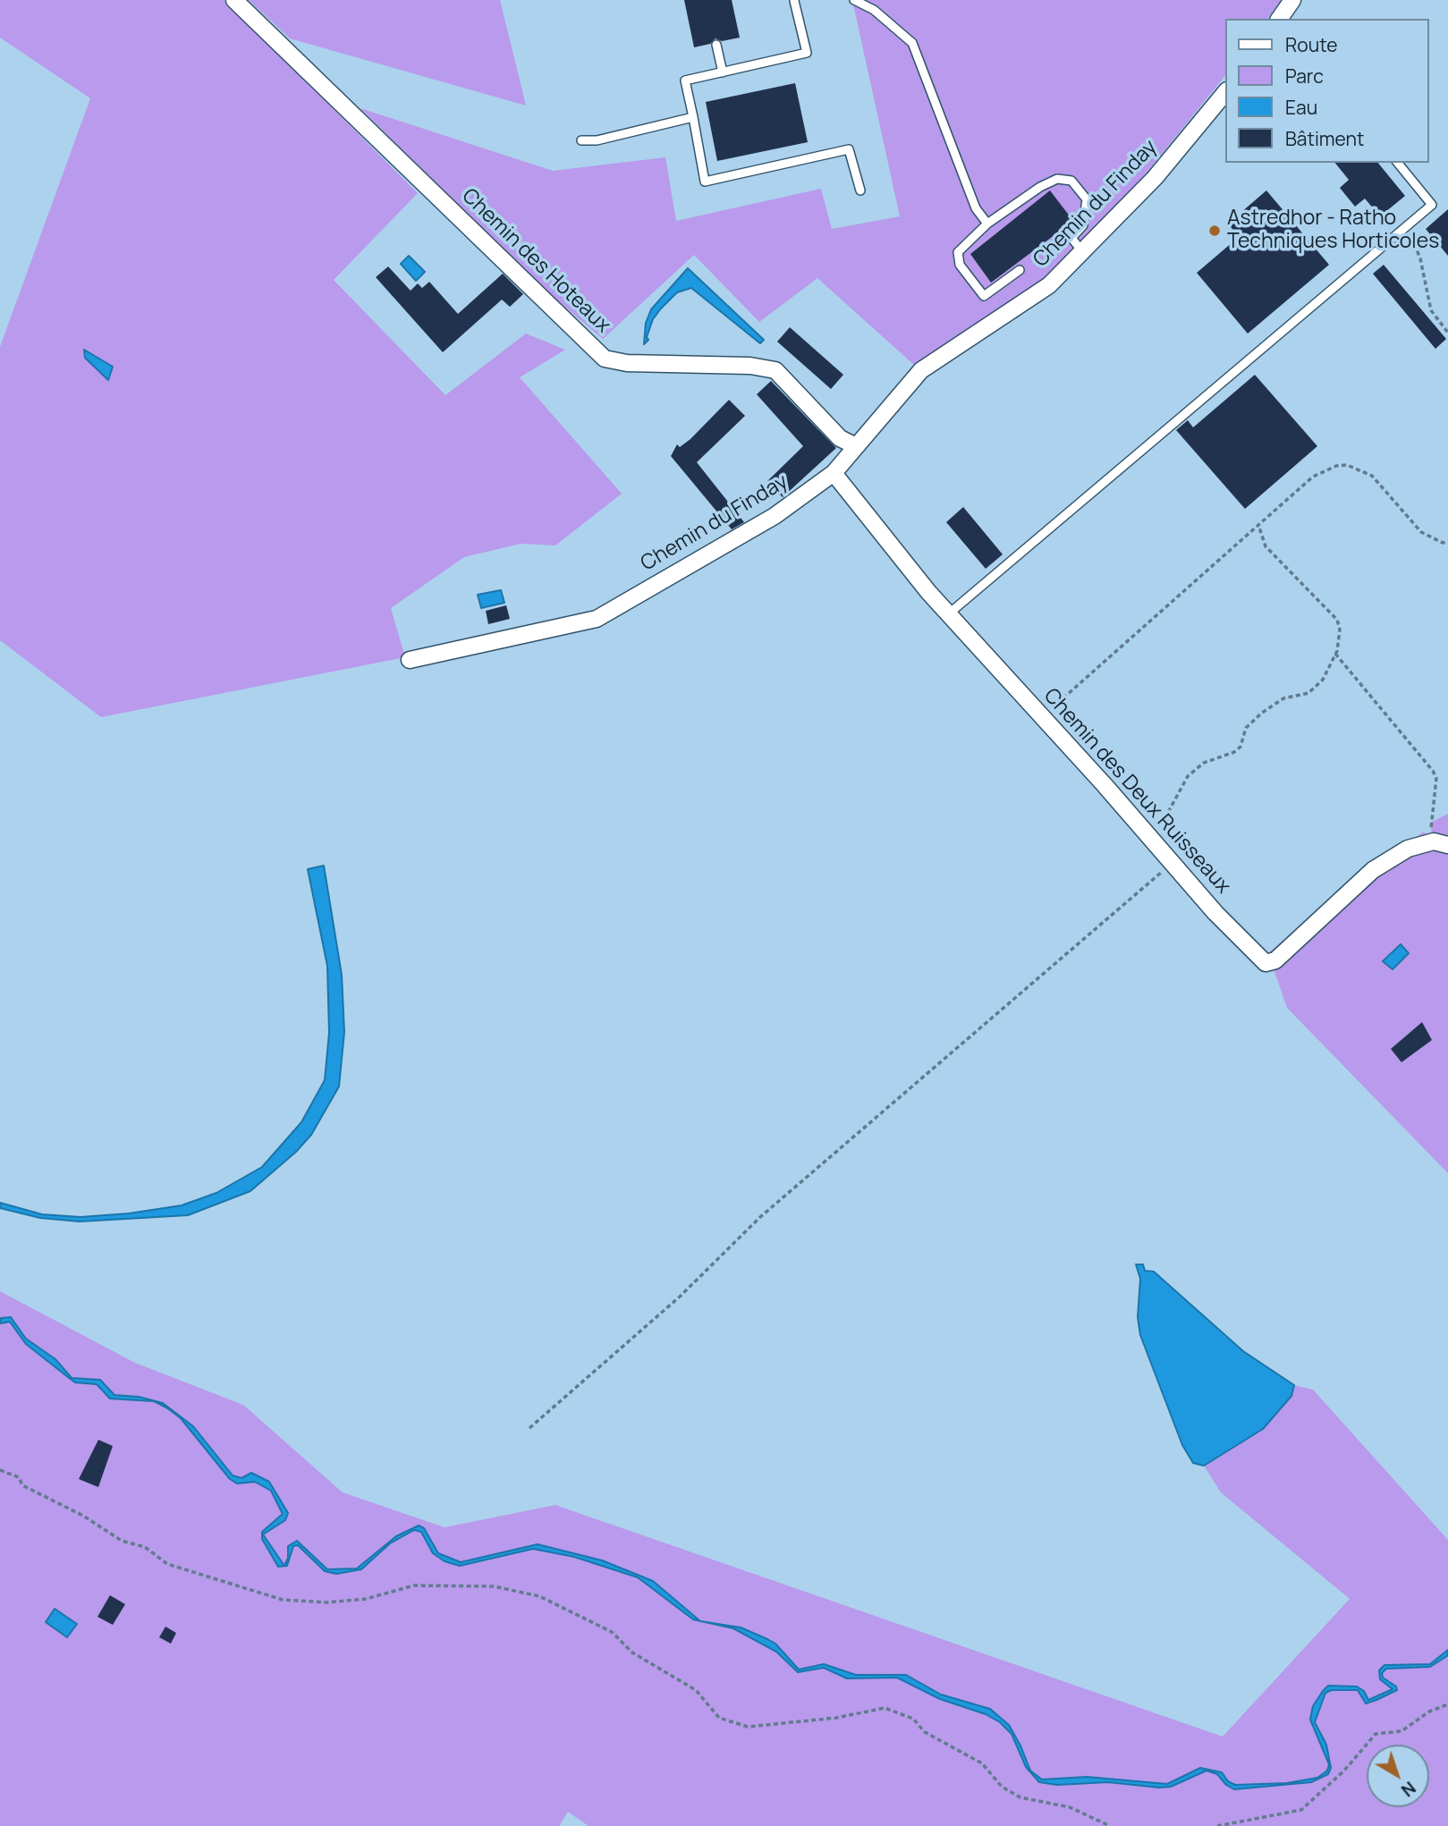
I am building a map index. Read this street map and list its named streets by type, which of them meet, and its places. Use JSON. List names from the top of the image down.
{
  "streets": {
    "street": ["Chemin du Finday", "Chemin des Hoteaux", "Chemin des Deux Ruisseaux"]
  },
  "crossings": [
    ["Chemin du Finday", "Chemin des Hoteaux"],
    ["Chemin du Finday", "Chemin des Deux Ruisseaux"]
  ],
  "places": ["Astredhor - Ratho Techniques Horticoles"],
  "legend": [
    "Route",
    "Parc",
    "Eau",
    "Bâtiment"
  ],
  "north": "bottom right"
}
